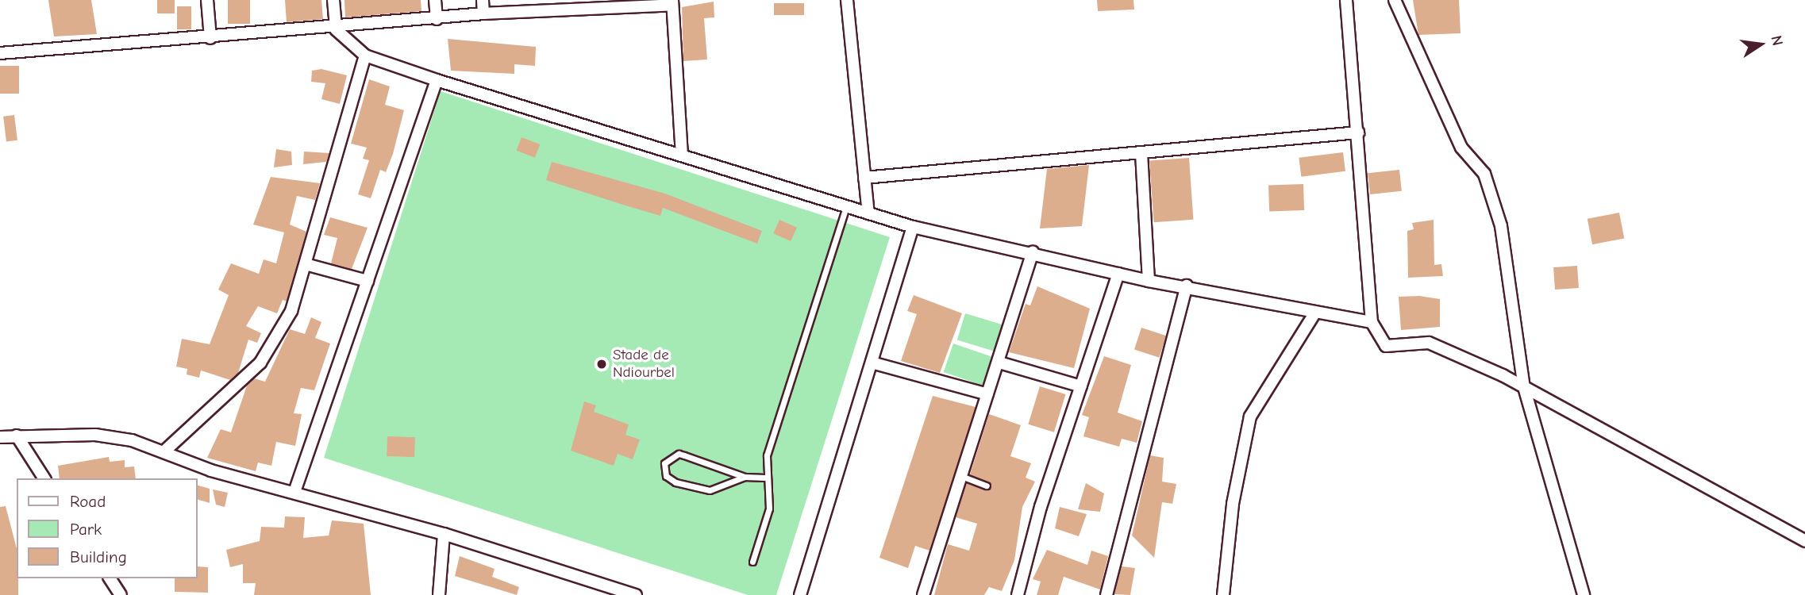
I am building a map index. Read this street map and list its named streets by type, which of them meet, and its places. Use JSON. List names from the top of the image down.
{
  "places": ["Stade de Ndiourbel"],
  "legend": ["Road", "Park", "Building"],
  "north": "right"
}
